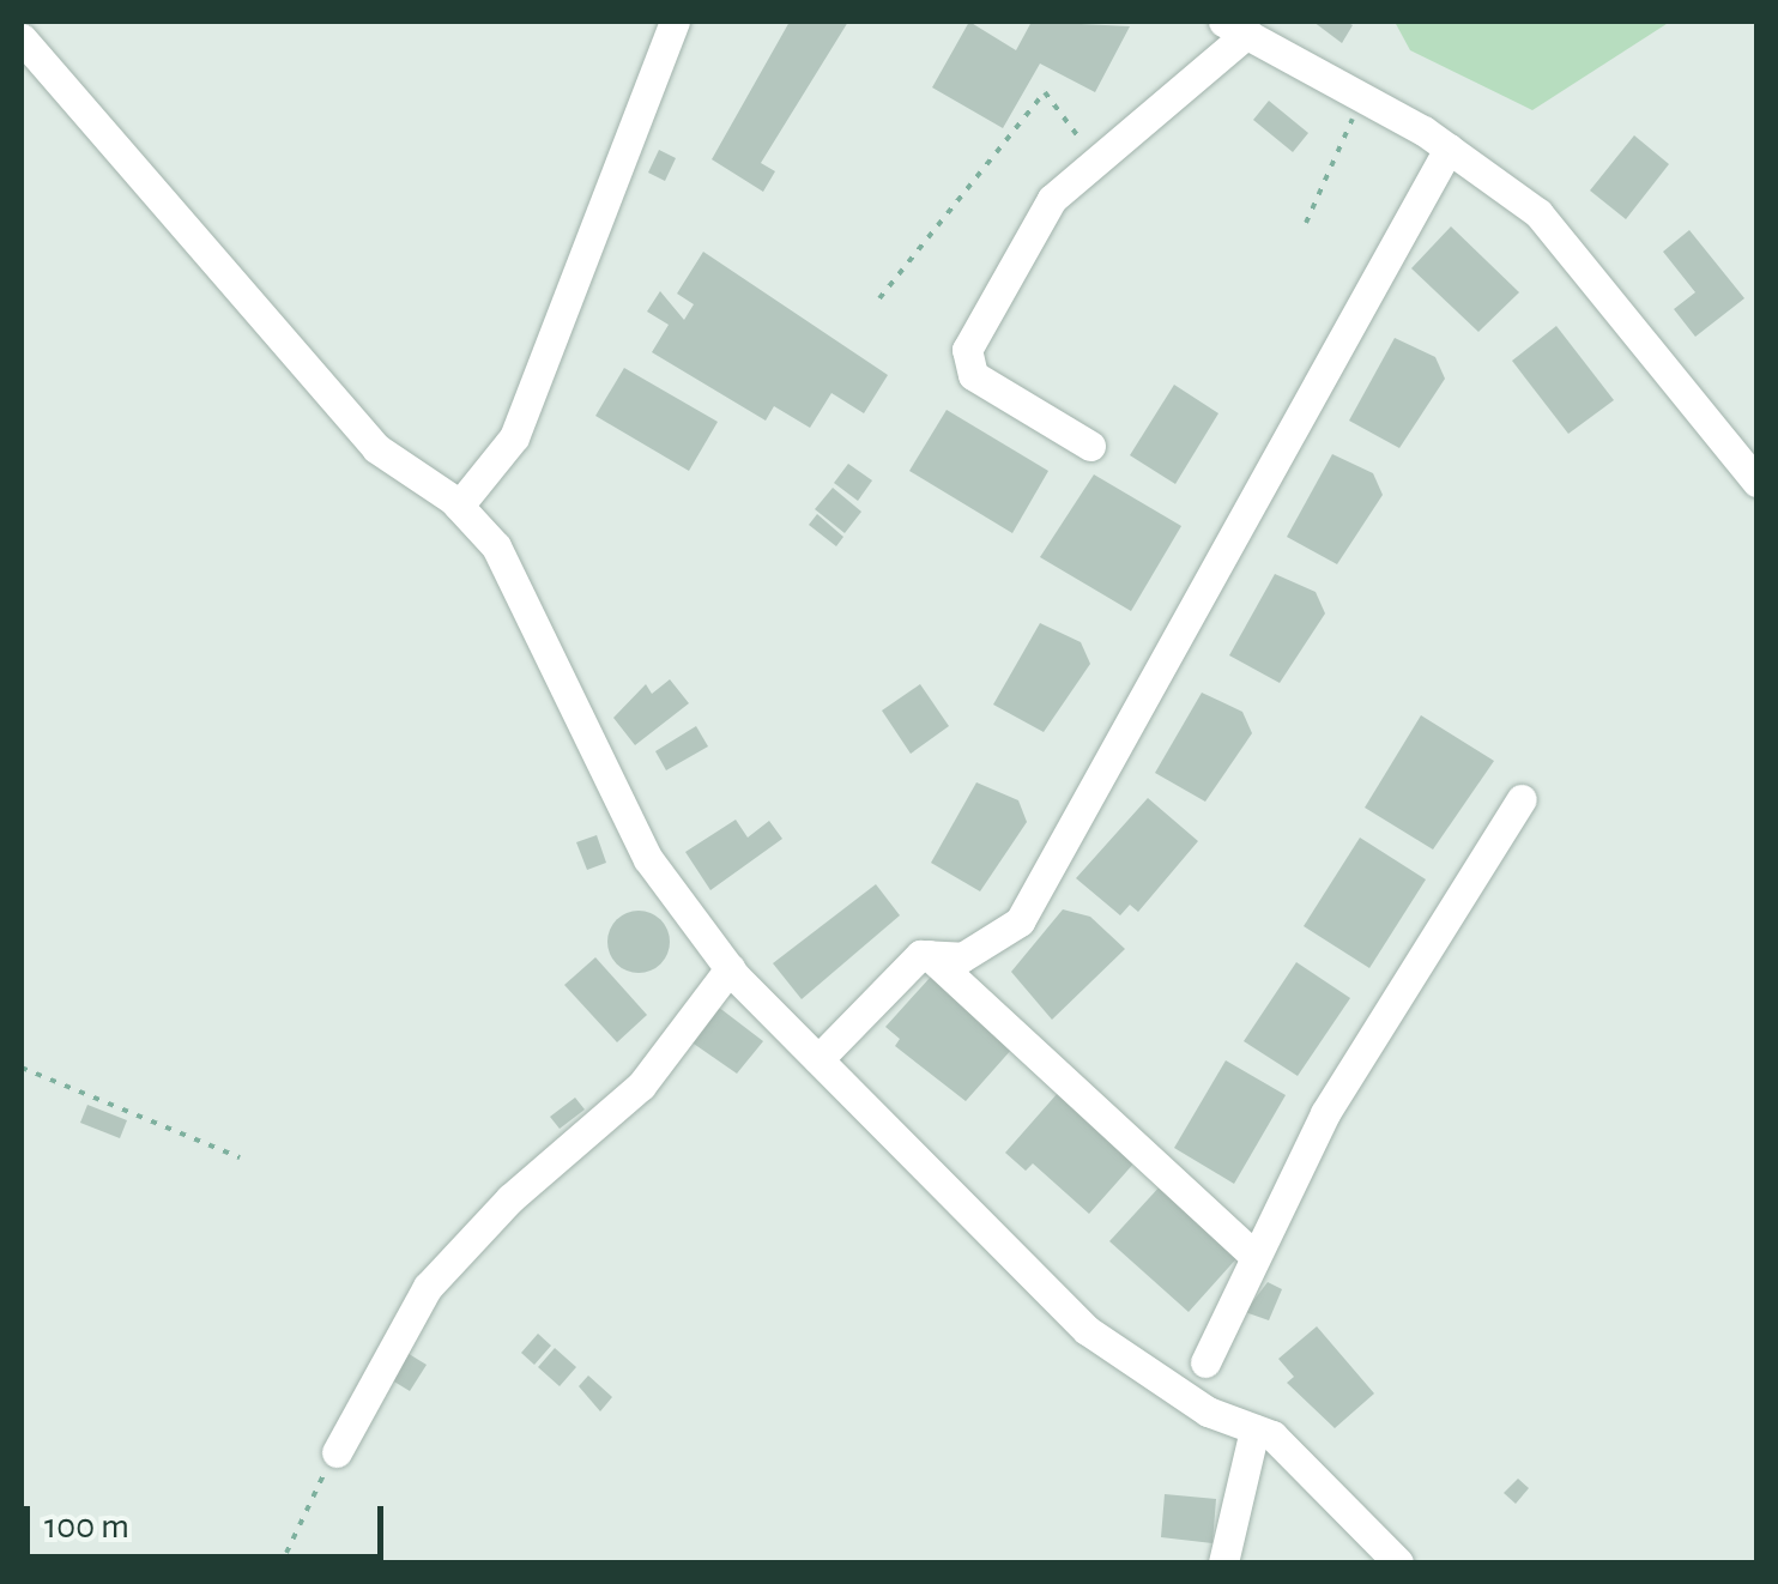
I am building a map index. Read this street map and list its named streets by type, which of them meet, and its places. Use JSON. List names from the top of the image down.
{
  "scale_bar": "100 m"
}
